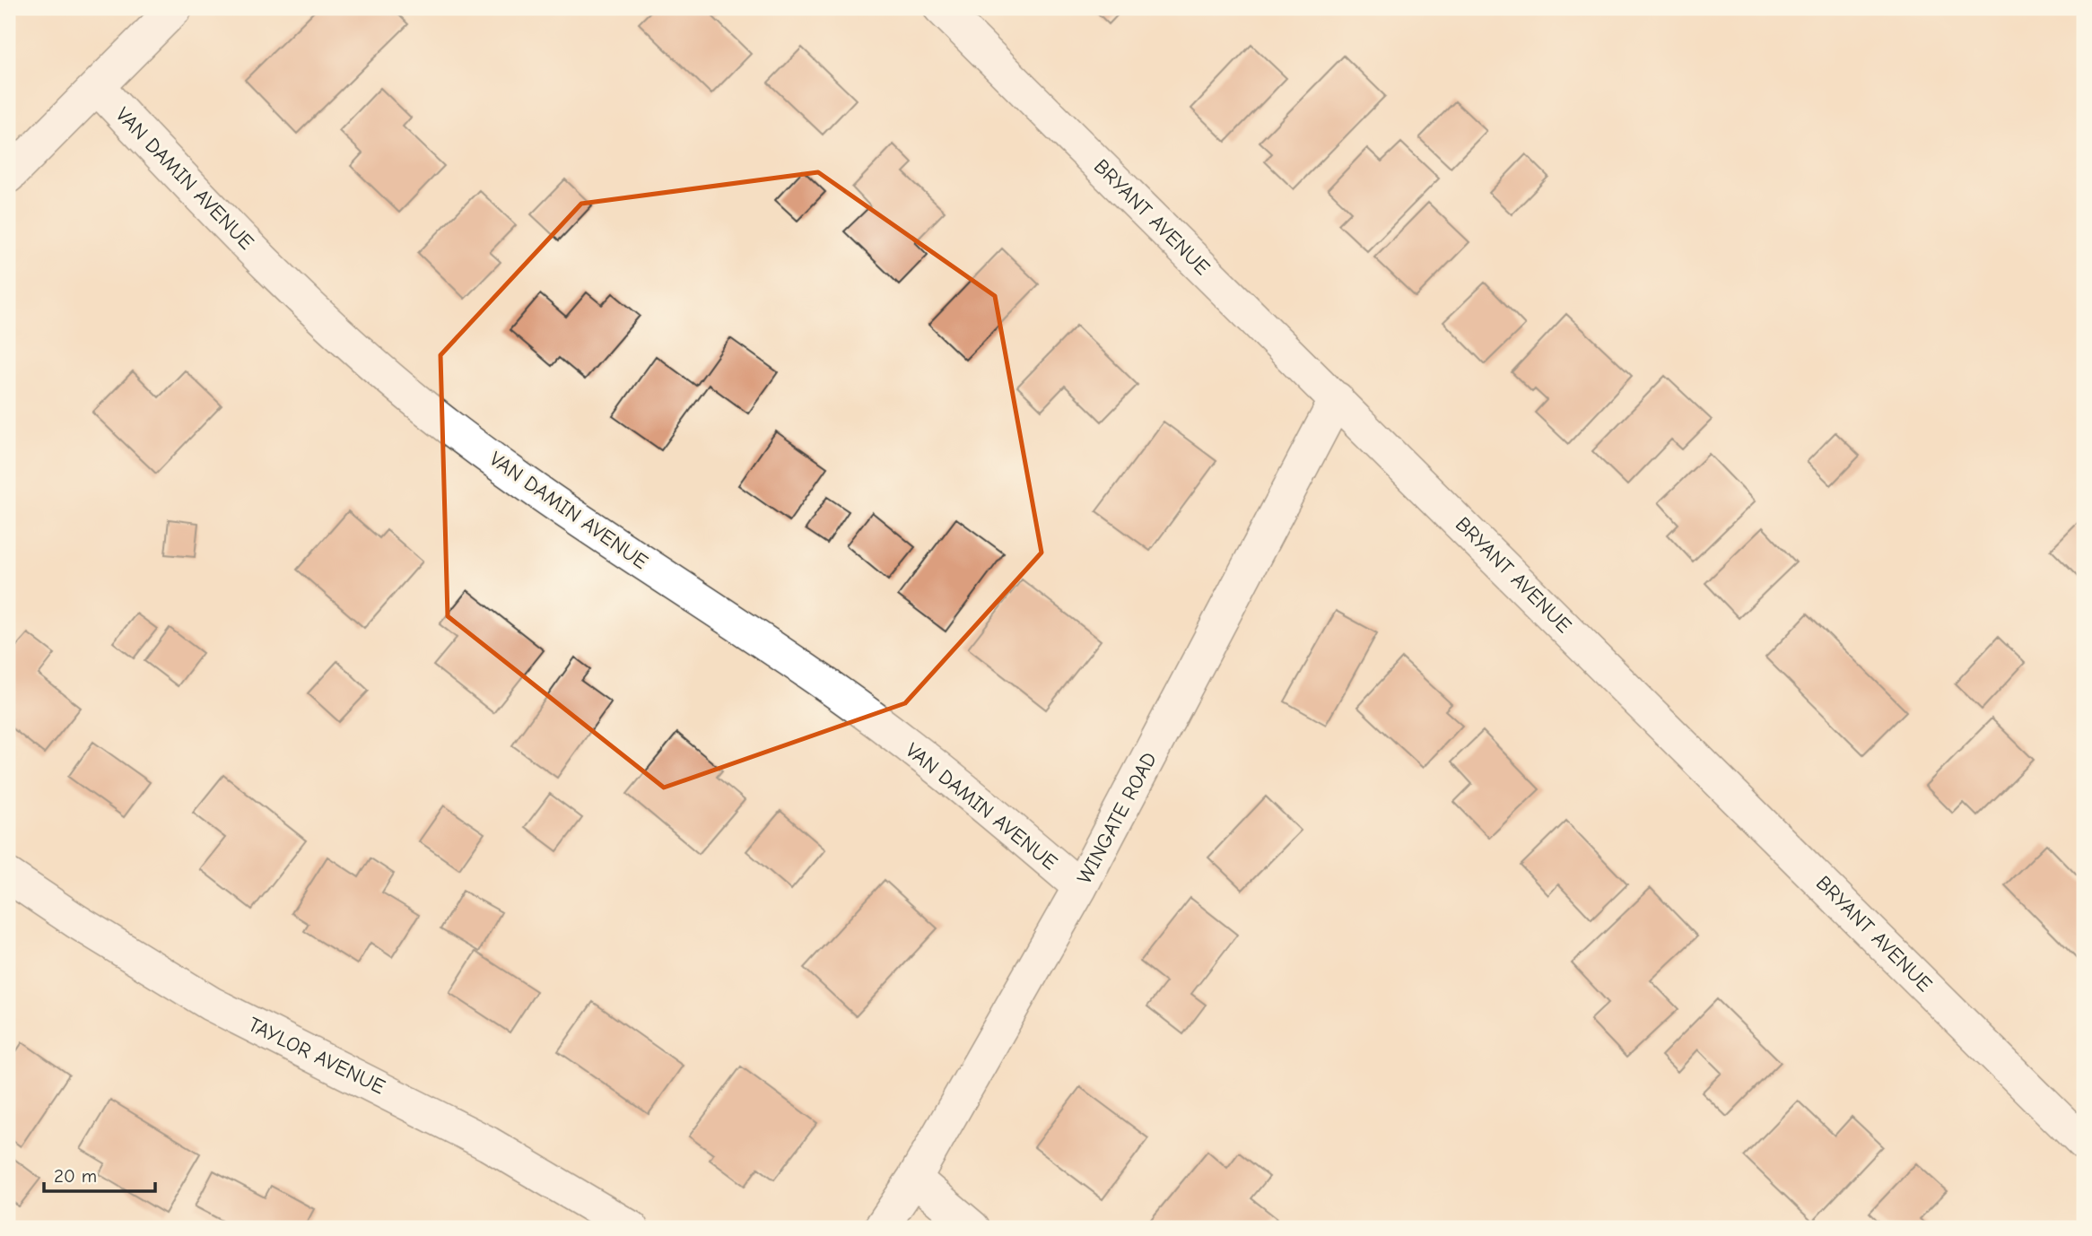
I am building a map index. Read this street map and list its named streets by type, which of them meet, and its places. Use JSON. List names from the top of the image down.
{
  "streets": {
    "street": [
      "VAN DAMIN AVENUE",
      "BRYANT AVENUE",
      "WINGATE ROAD",
      "TAYLOR AVENUE"
    ]
  },
  "crossings": [
    ["VAN DAMIN AVENUE", "WINGATE ROAD"],
    ["BRYANT AVENUE", "WINGATE ROAD"]
  ],
  "scale_bar": "20 m"
}
